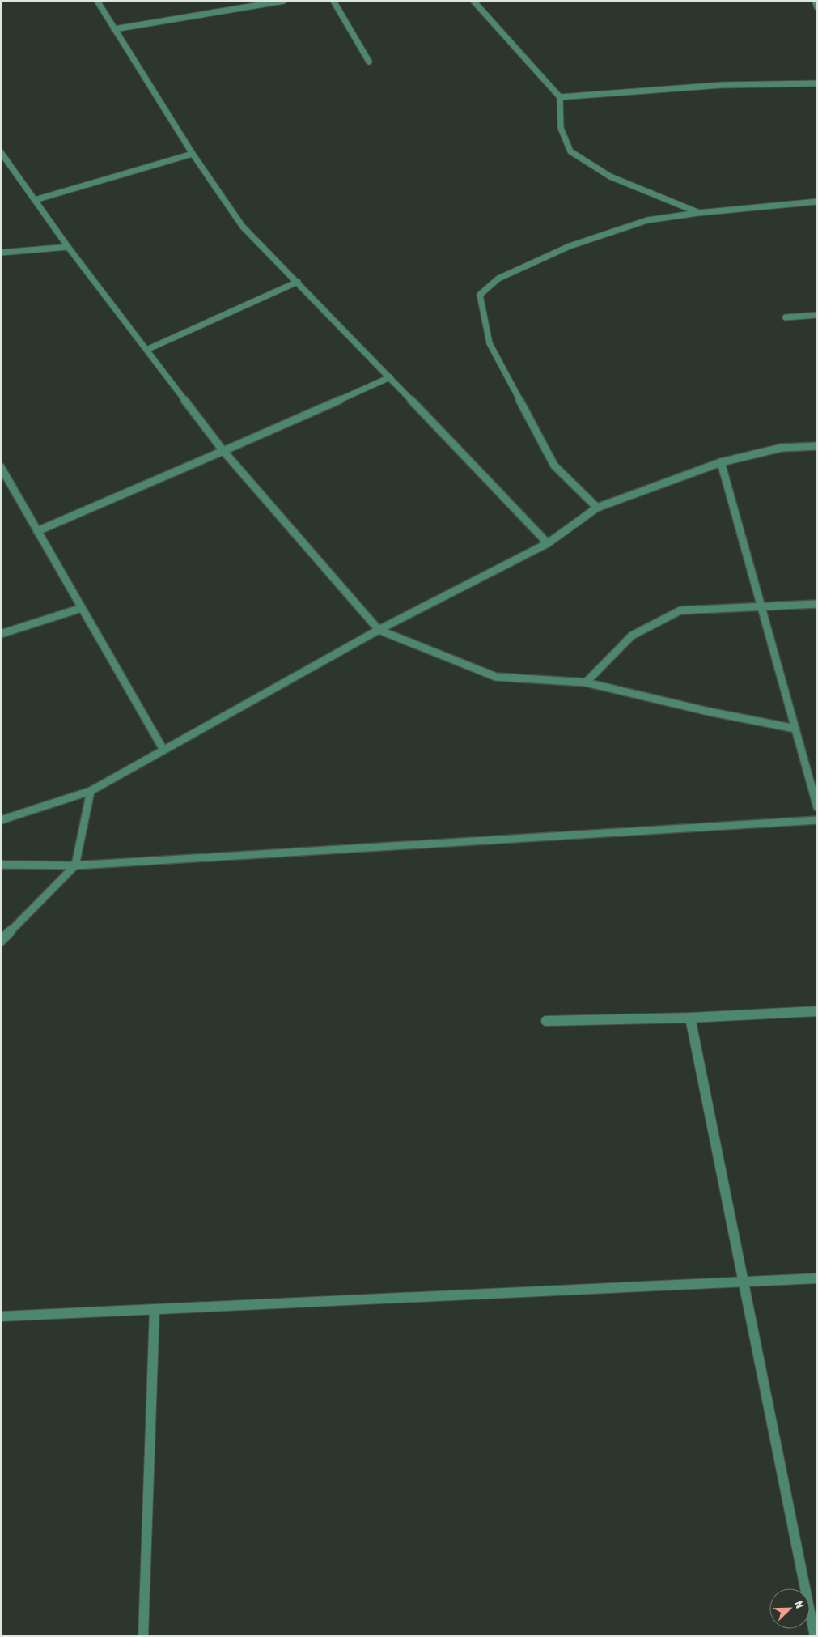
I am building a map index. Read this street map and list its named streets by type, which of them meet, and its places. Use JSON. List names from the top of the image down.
{
  "north": "top right"
}
